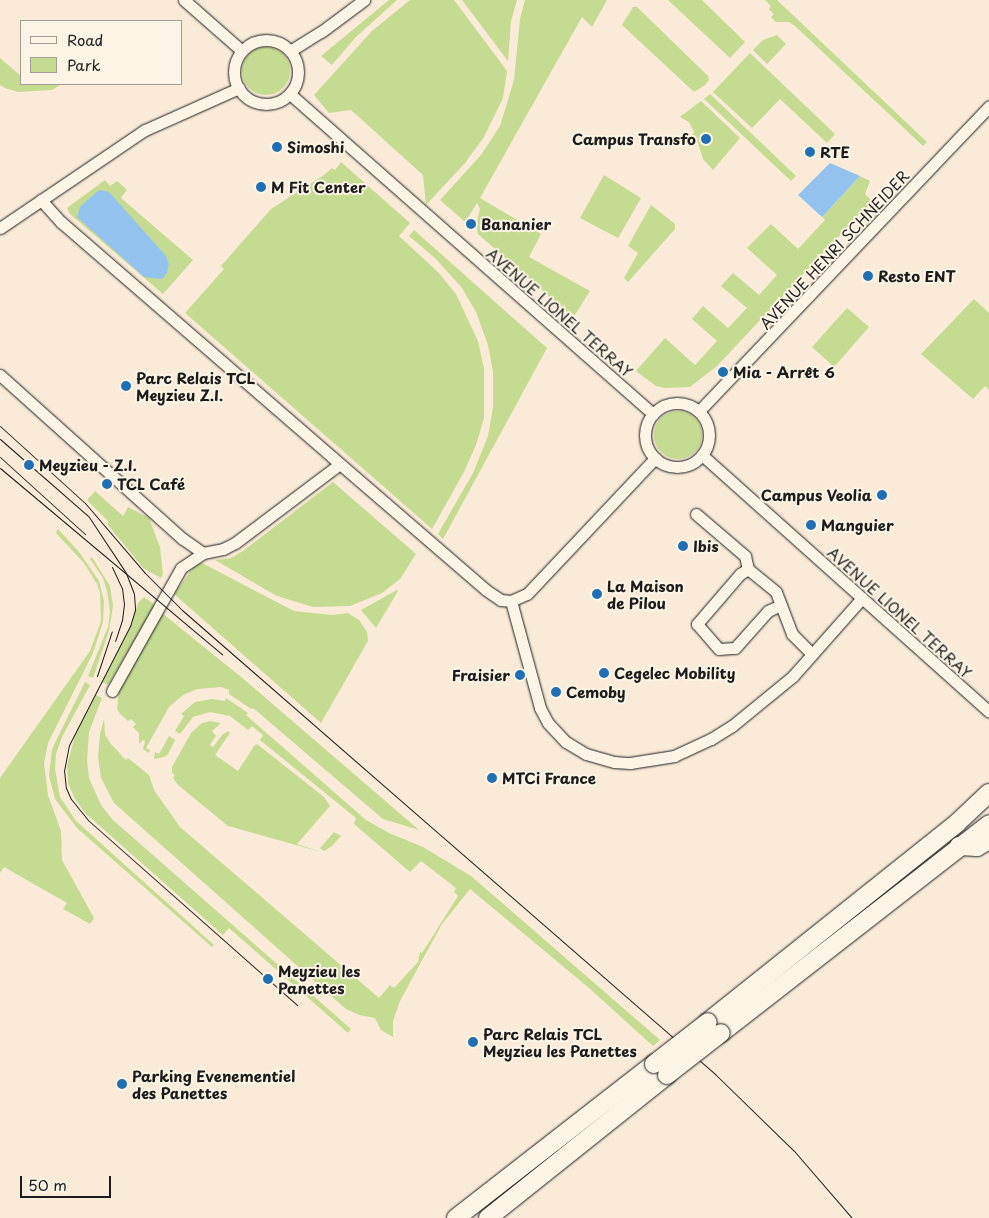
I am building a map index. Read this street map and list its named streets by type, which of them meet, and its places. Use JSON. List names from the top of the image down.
{
  "streets": {
    "street": ["AVENUE HENRI SCHNEIDER", "AVENUE LIONEL TERRAY"]
  },
  "crossings": [
    ["AVENUE HENRI SCHNEIDER", "AVENUE LIONEL TERRAY"]
  ],
  "places": [
    "Campus Transfo",
    "Simoshi",
    "RTE",
    "M Fit Center",
    "Bananier",
    "Resto ENT",
    "Mia - Arrêt 6",
    "Parc Relais TCL Meyzieu Z.I.",
    "Meyzieu - Z.I.",
    "TCL Café",
    "Campus Veolia",
    "Manguier",
    "Ibis",
    "La Maison de Pilou",
    "Cegelec Mobility",
    "Fraisier",
    "Cemoby",
    "MTCi France",
    "Meyzieu les Panettes",
    "Parc Relais TCL Meyzieu les Panettes",
    "Parking Evenementiel des Panettes"
  ],
  "legend": ["Road", "Park"],
  "scale_bar": "50 m"
}
